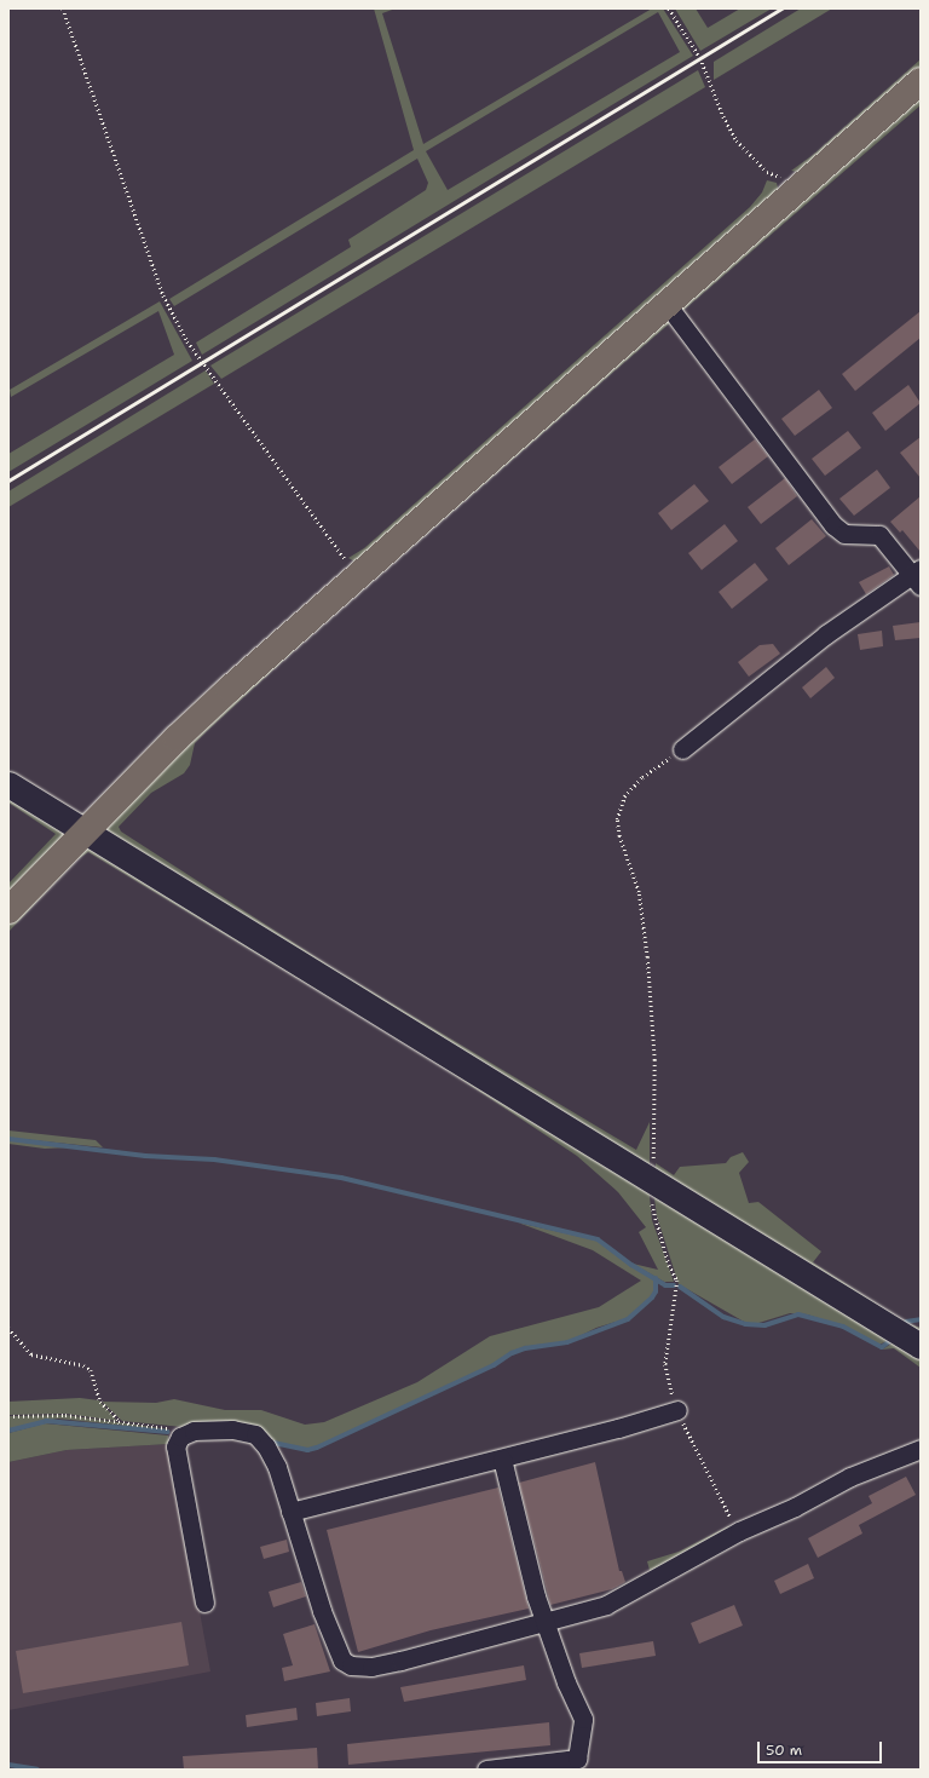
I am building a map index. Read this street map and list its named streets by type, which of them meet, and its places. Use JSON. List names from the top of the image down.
{
  "scale_bar": "50 m"
}
